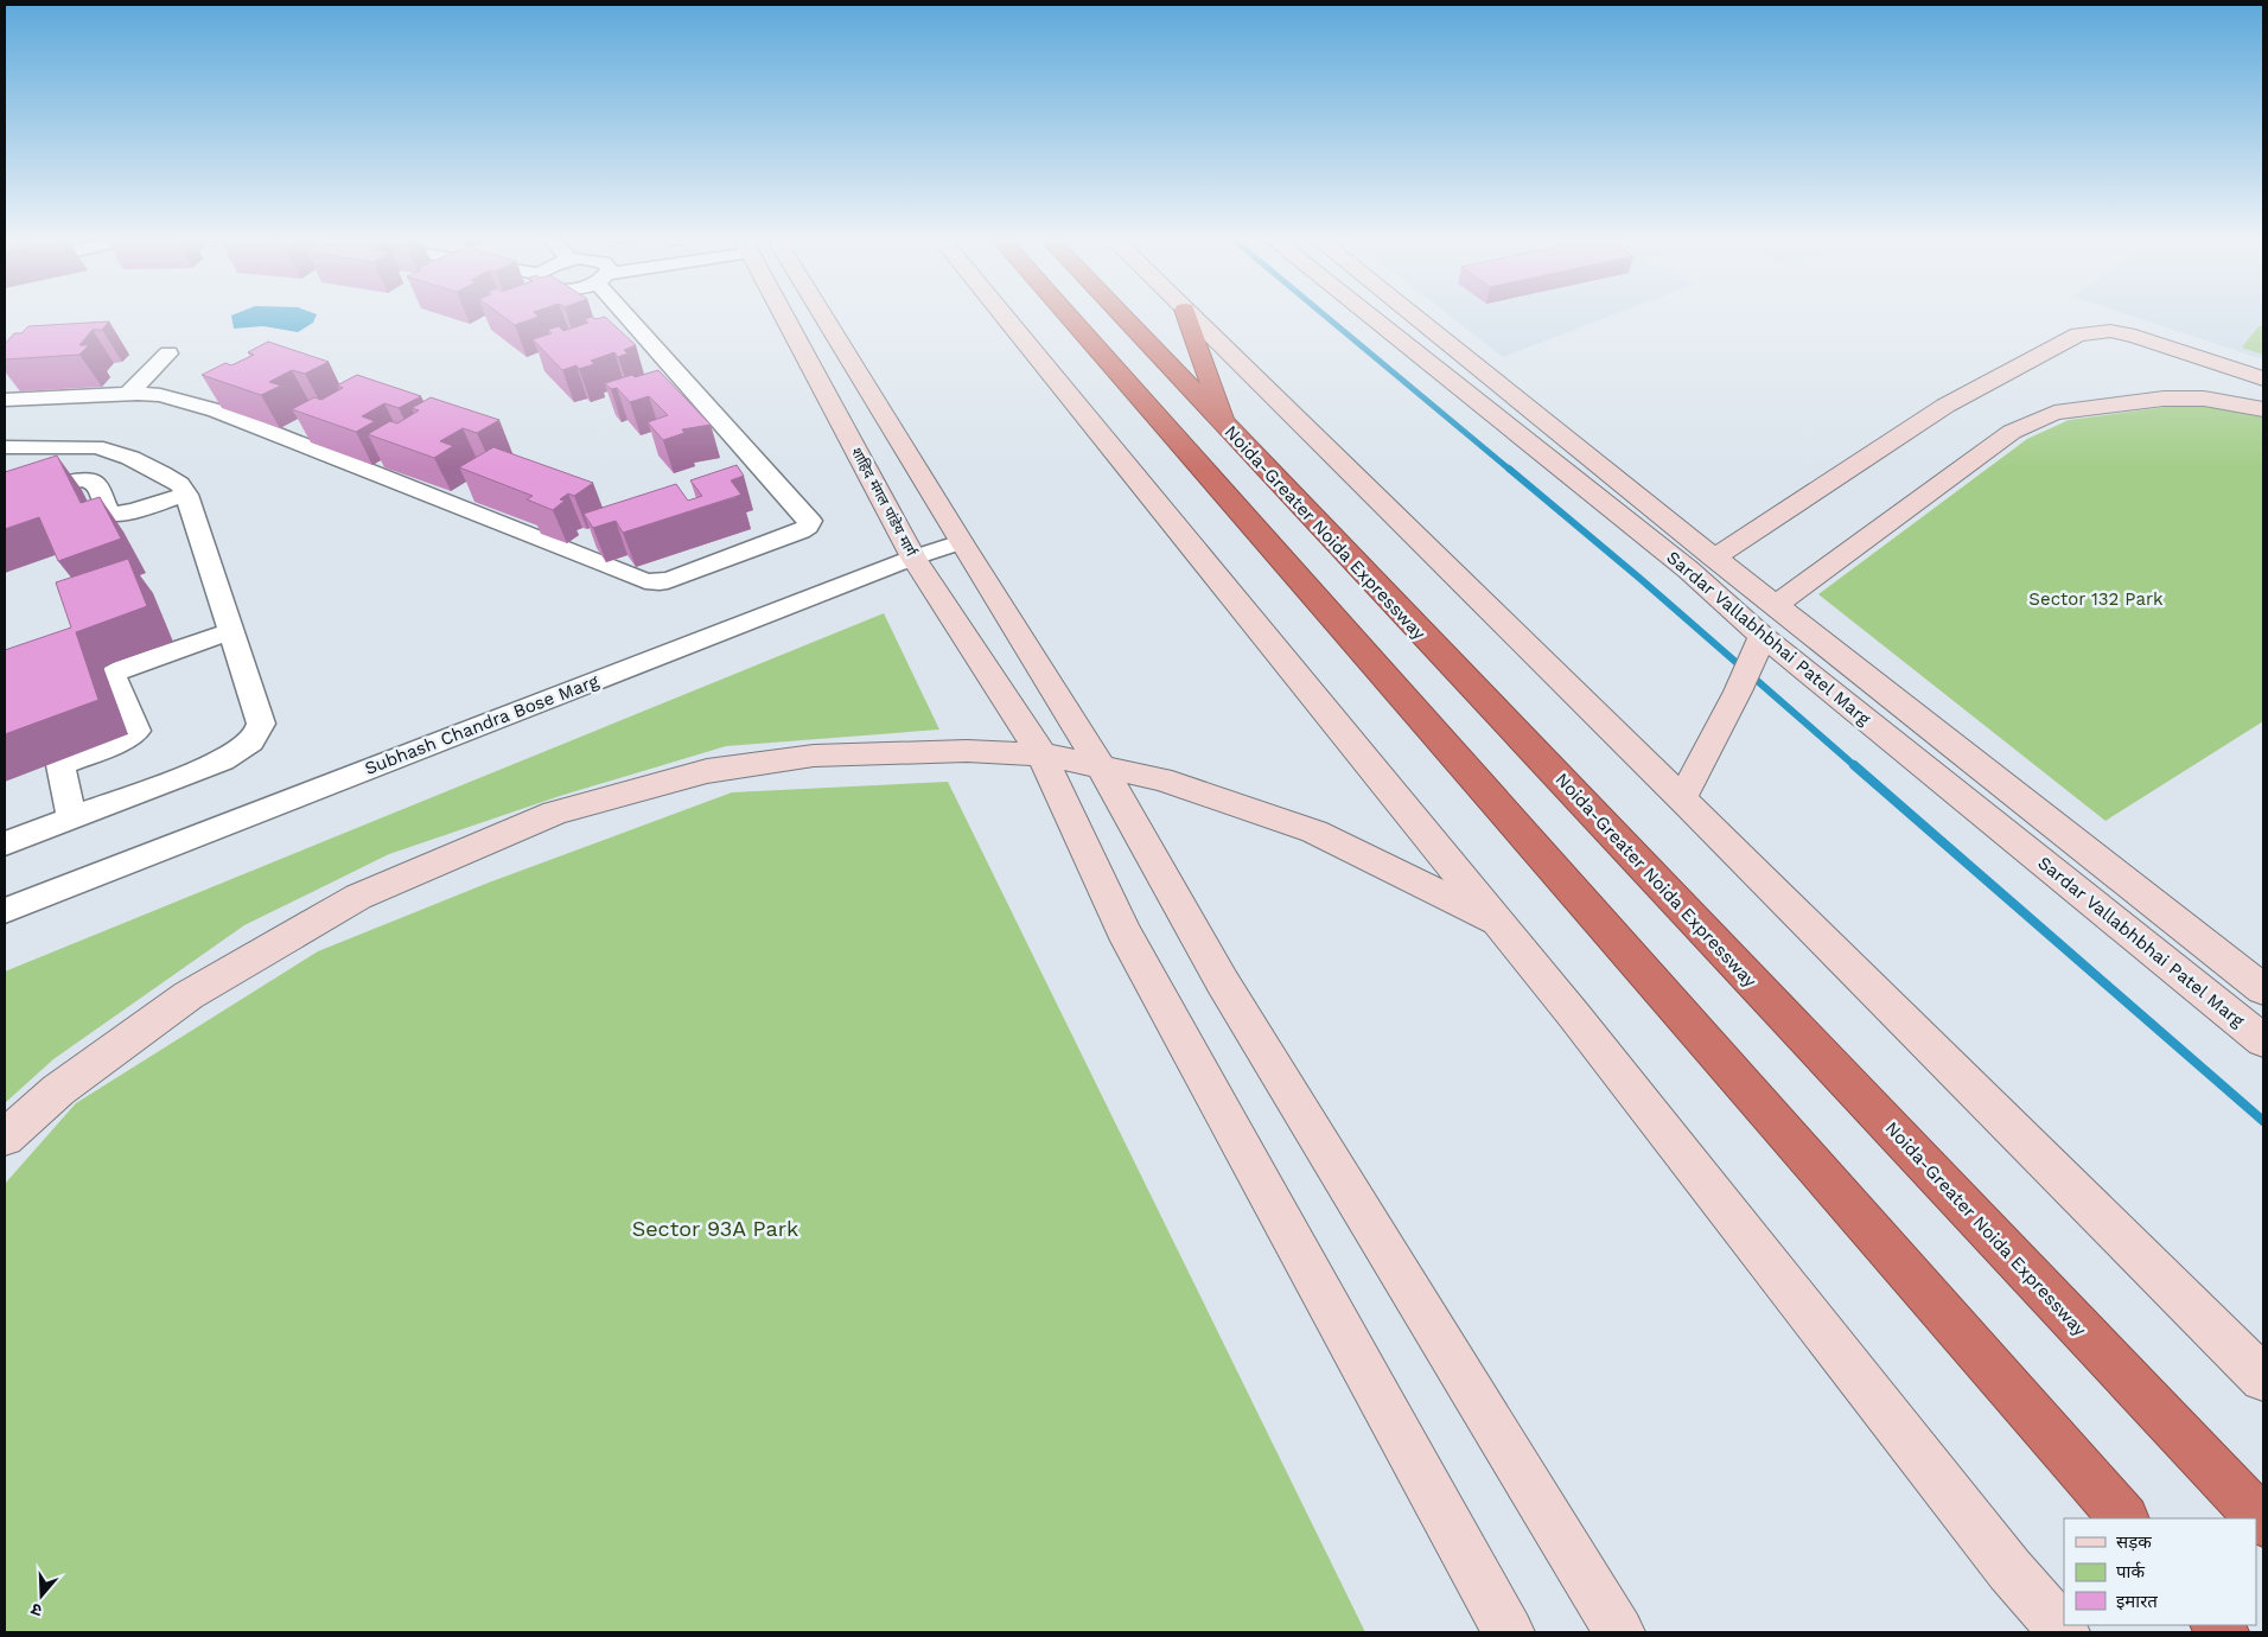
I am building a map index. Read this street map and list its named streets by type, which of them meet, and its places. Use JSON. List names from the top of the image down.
{
  "streets": {
    "highway": ["Noida-Greater Noida Expressway"],
    "street": ["शाहिद मंगल पांडेय मार्ग", "Sardar Vallabhbhai Patel Marg", "Subhash Chandra Bose Marg"]
  },
  "crossings": [
    ["शाहिद मंगल पांडेय मार्ग", "Subhash Chandra Bose Marg"]
  ],
  "parks": ["Sector 132 Park", "Sector 93A Park"],
  "legend": ["सड़क", "पार्क", "इमारत"],
  "north": "bottom"
}
